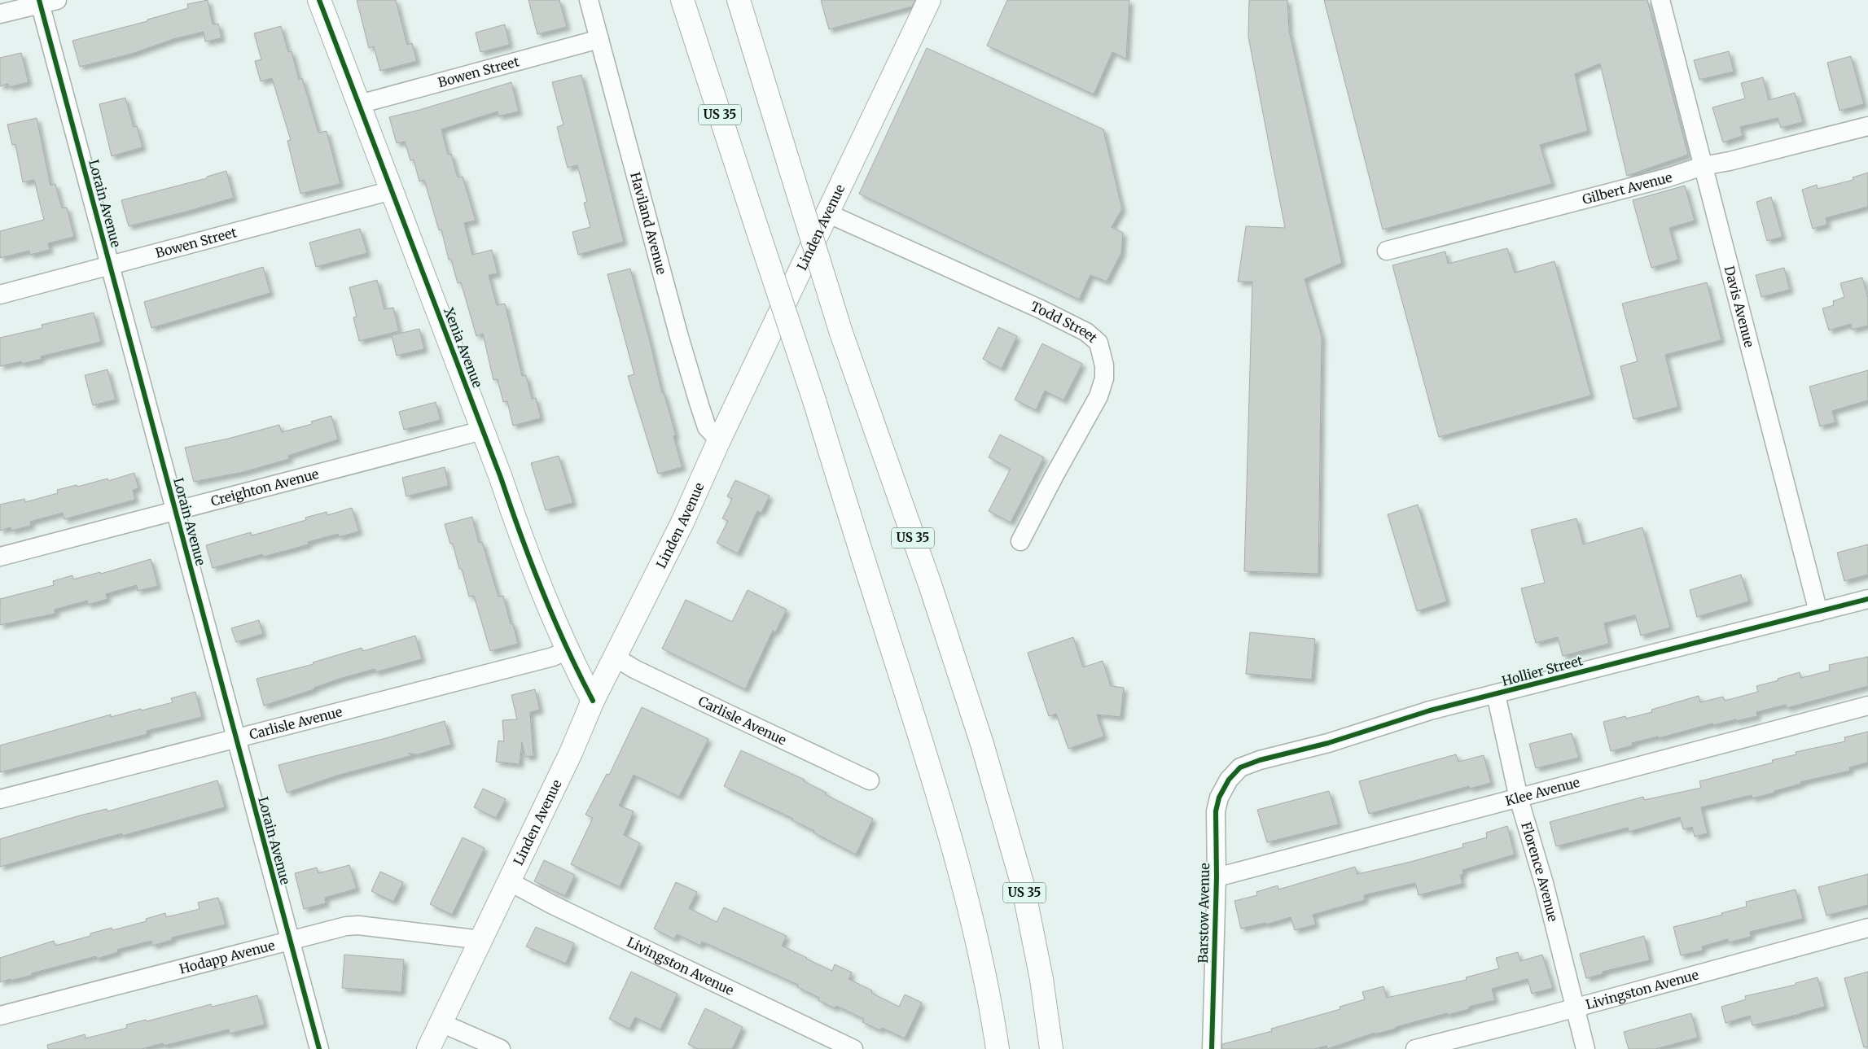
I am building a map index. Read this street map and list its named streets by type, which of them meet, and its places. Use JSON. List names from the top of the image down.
{
  "streets": {
    "main road": ["US 35", "Linden Avenue", "Xenia Avenue"],
    "street": [
      "Bowen Street",
      "Gilbert Avenue",
      "Lorain Avenue",
      "Haviland Avenue",
      "Davis Avenue",
      "Todd Street",
      "Creighton Avenue",
      "Hollier Street",
      "Carlisle Avenue",
      "Klee Avenue",
      "Florence Avenue",
      "Barstow Avenue",
      "Hodapp Avenue",
      "Livingston Avenue"
    ]
  },
  "crossings": [
    ["Bowen Street", "Lorain Avenue"],
    ["Bowen Street", "Haviland Avenue"],
    ["Bowen Street", "Xenia Avenue"],
    ["Gilbert Avenue", "Davis Avenue"],
    ["Lorain Avenue", "Creighton Avenue"],
    ["Lorain Avenue", "Carlisle Avenue"],
    ["Lorain Avenue", "Hodapp Avenue"],
    ["Haviland Avenue", "Linden Avenue"],
    ["Linden Avenue", "Todd Street"],
    ["Linden Avenue", "Xenia Avenue"],
    ["Linden Avenue", "Carlisle Avenue"],
    ["Linden Avenue", "Hodapp Avenue"],
    ["Linden Avenue", "Livingston Avenue"],
    ["Davis Avenue", "Hollier Street"],
    ["Xenia Avenue", "Creighton Avenue"],
    ["Xenia Avenue", "Carlisle Avenue"],
    ["Hollier Street", "Florence Avenue"],
    ["Hollier Street", "Barstow Avenue"],
    ["Klee Avenue", "Florence Avenue"],
    ["Klee Avenue", "Barstow Avenue"],
    ["Florence Avenue", "Livingston Avenue"]
  ]
}
